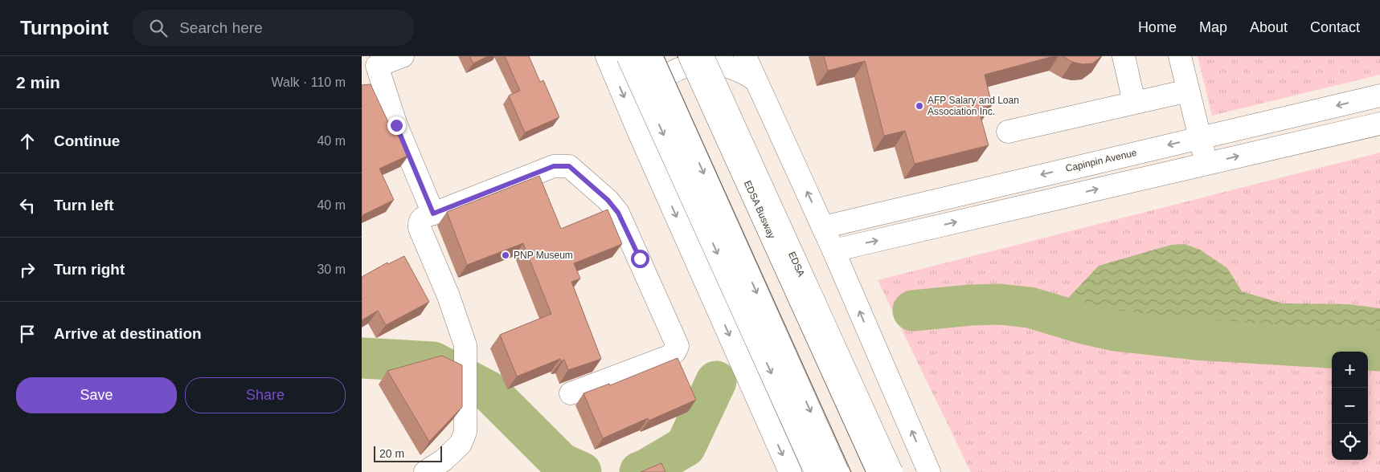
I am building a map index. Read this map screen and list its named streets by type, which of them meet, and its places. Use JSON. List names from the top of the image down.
{
  "streets": {
    "main road": ["Capinpin Avenue", "EDSA Busway", "EDSA"]
  },
  "places": ["AFP Salary and Loan Association Inc.", "PNP Museum"],
  "scale_bar": "20 m",
  "page": {
    "header": "Turnpoint",
    "search": "Search here",
    "nav": [
      "Home",
      "Map",
      "About",
      "Contact"
    ],
    "heading": ["2 min", "Walk · 110 m"],
    "list": [
      ["Continue", "40 m"],
      ["Turn left", "40 m"],
      ["Turn right", "30 m"],
      "Arrive at destination"
    ],
    "map_buttons": ["+", "−"],
    "buttons": ["Save", "Share"],
    "scale": "20 m"
  }
}
